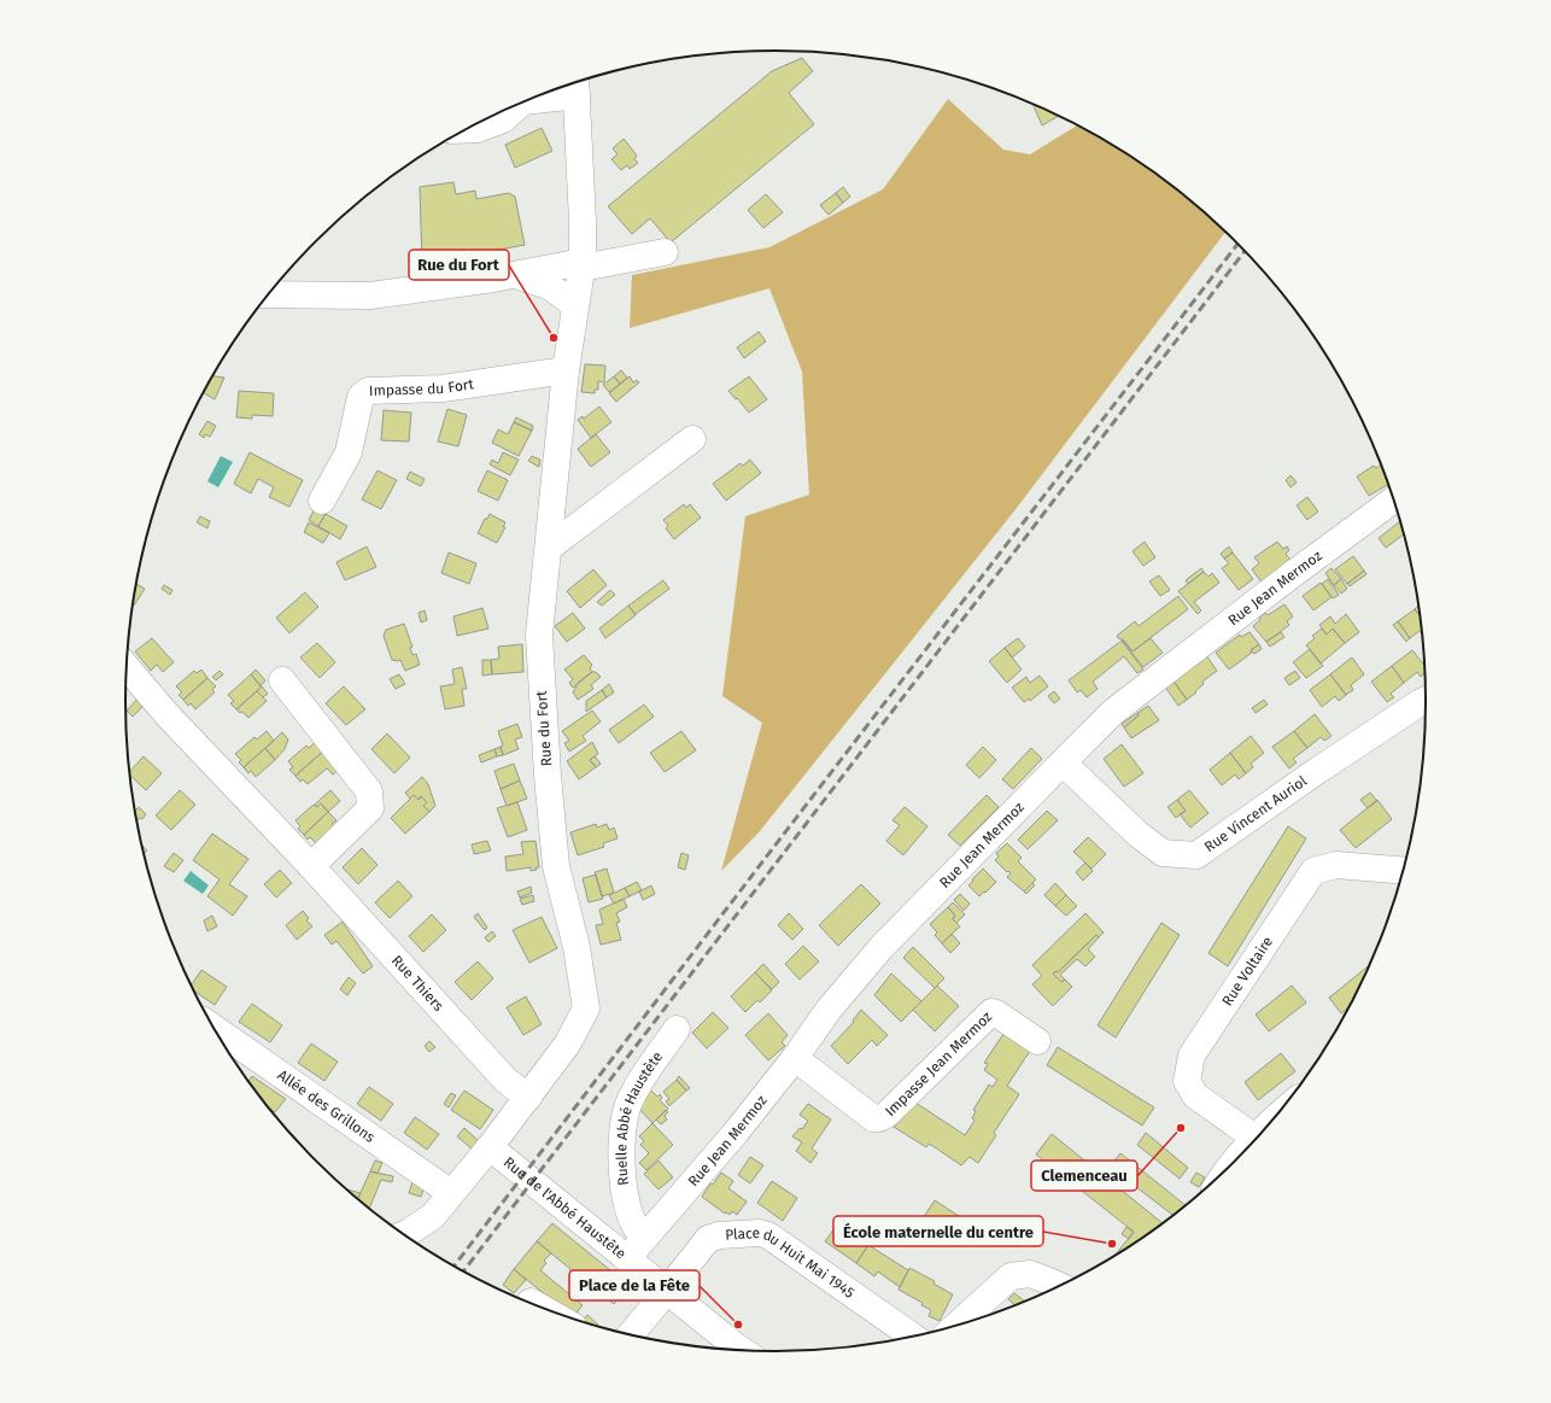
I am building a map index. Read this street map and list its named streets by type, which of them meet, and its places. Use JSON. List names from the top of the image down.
{
  "streets": {
    "street": [
      "Impasse du Fort",
      "Rue Jean Mermoz",
      "Rue du Fort",
      "Rue Vincent Auriol",
      "Rue Voltaire",
      "Rue Thiers",
      "Impasse Jean Mermoz",
      "Allée des Grillons",
      "Ruelle Abbé Haustète",
      "Rue de l'Abbé Haustête",
      "Place du Huit Mai 1945"
    ]
  },
  "crossings": [
    ["Impasse du Fort", "Rue du Fort"],
    ["Rue Jean Mermoz", "Rue Vincent Auriol"],
    ["Rue Jean Mermoz", "Impasse Jean Mermoz"],
    ["Rue Jean Mermoz", "Ruelle Abbé Haustète"],
    ["Rue Jean Mermoz", "Rue de l'Abbé Haustête"],
    ["Rue du Fort", "Rue Thiers"],
    ["Rue du Fort", "Allée des Grillons"],
    ["Rue du Fort", "Rue de l'Abbé Haustête"],
    ["Rue de l'Abbé Haustête", "Place du Huit Mai 1945"]
  ],
  "places": [
    "Rue du Fort",
    "Clemenceau",
    "École maternelle du centre",
    "Place de la Fête"
  ]
}
